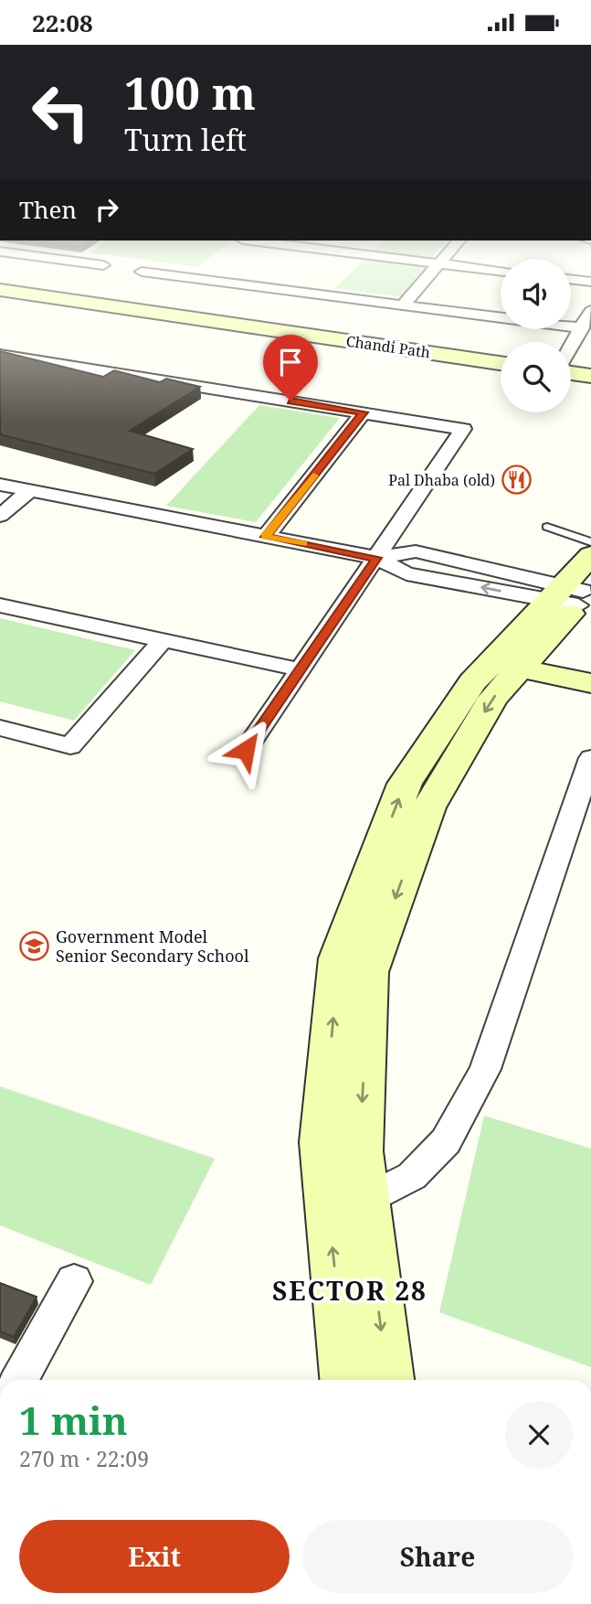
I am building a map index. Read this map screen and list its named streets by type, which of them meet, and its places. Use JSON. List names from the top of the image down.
{
  "streets": {
    "main road": ["Chandi Path"]
  },
  "districts": ["SECTOR 28"],
  "places": {
    "restaurant": ["Pal Dhaba (old)"],
    "school or university": ["Government Model Senior Secondary School"]
  },
  "page": {
    "status": "22:08",
    "turn": ["100 m", "Turn left"],
    "then": "Then",
    "heading": ["1 min", "270 m · 22:09"],
    "buttons": ["Exit", "Share"]
  }
}
